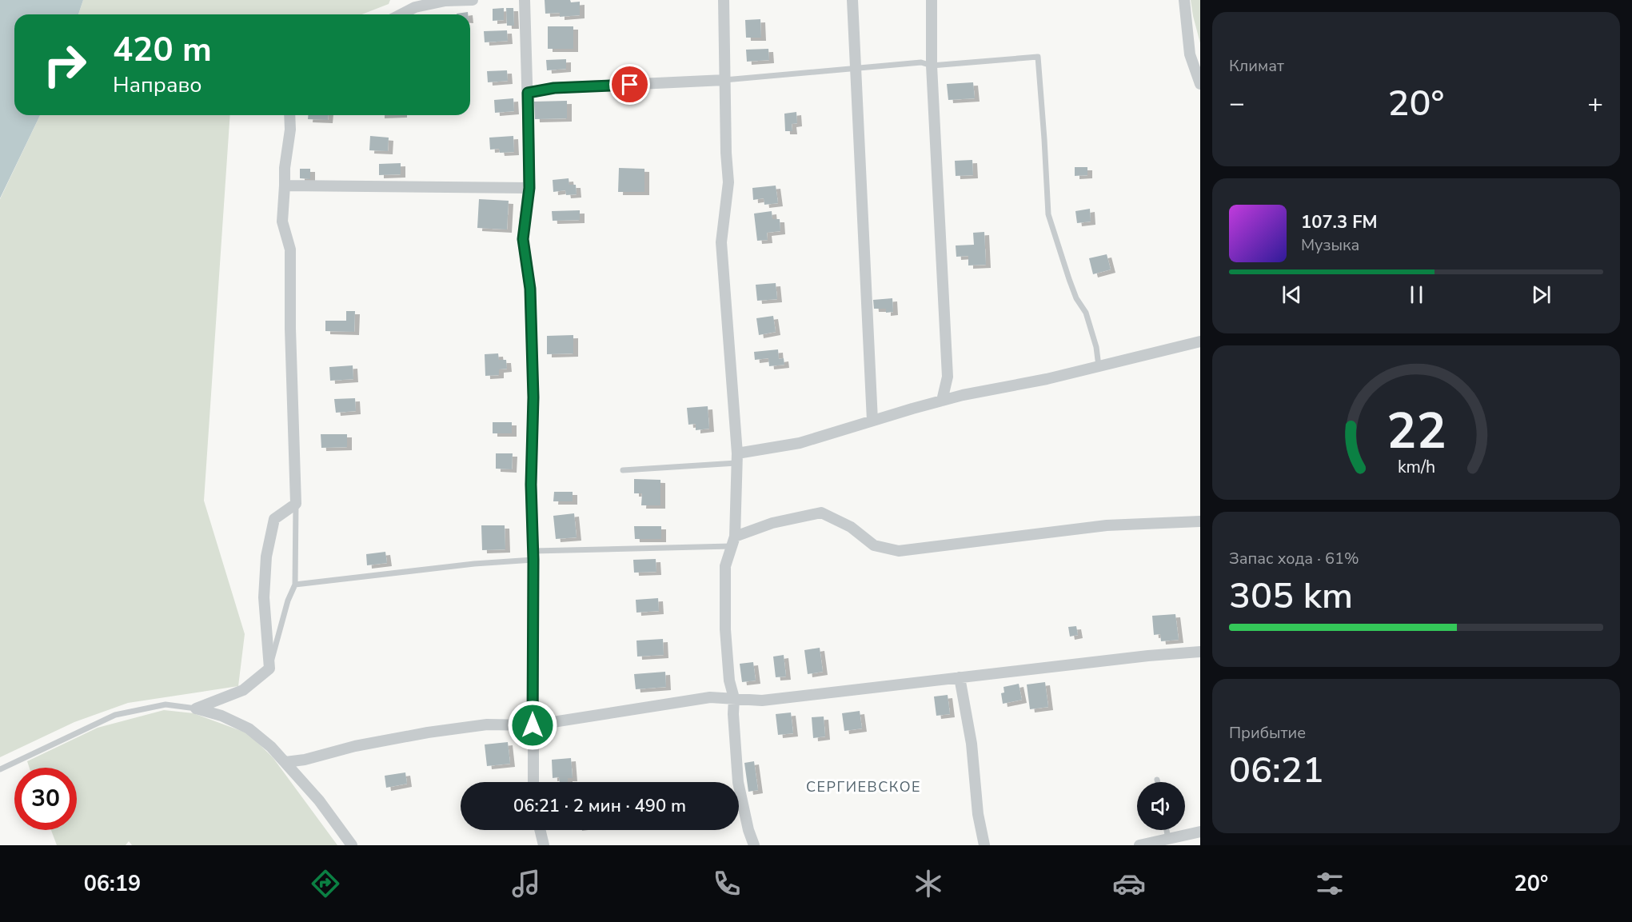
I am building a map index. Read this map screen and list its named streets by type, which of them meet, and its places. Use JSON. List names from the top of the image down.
{
  "districts": ["СЕРГИЕВСКОЕ"],
  "page": {
    "tile": [
      "Климат",
      ["Запас хода · 61%", "305 km"],
      ["Прибытие", "06:21"]
    ],
    "turn": ["420 m", "Направо"],
    "heat": ["−", "20°", "+"],
    "song": ["107.3 FM", "Музыка"],
    "limit": "30",
    "trip": "06:21 · 2 мин · 490 m",
    "tabs": ["06:19", "20°"],
    "gauge": ["22", "km/h"]
  }
}
